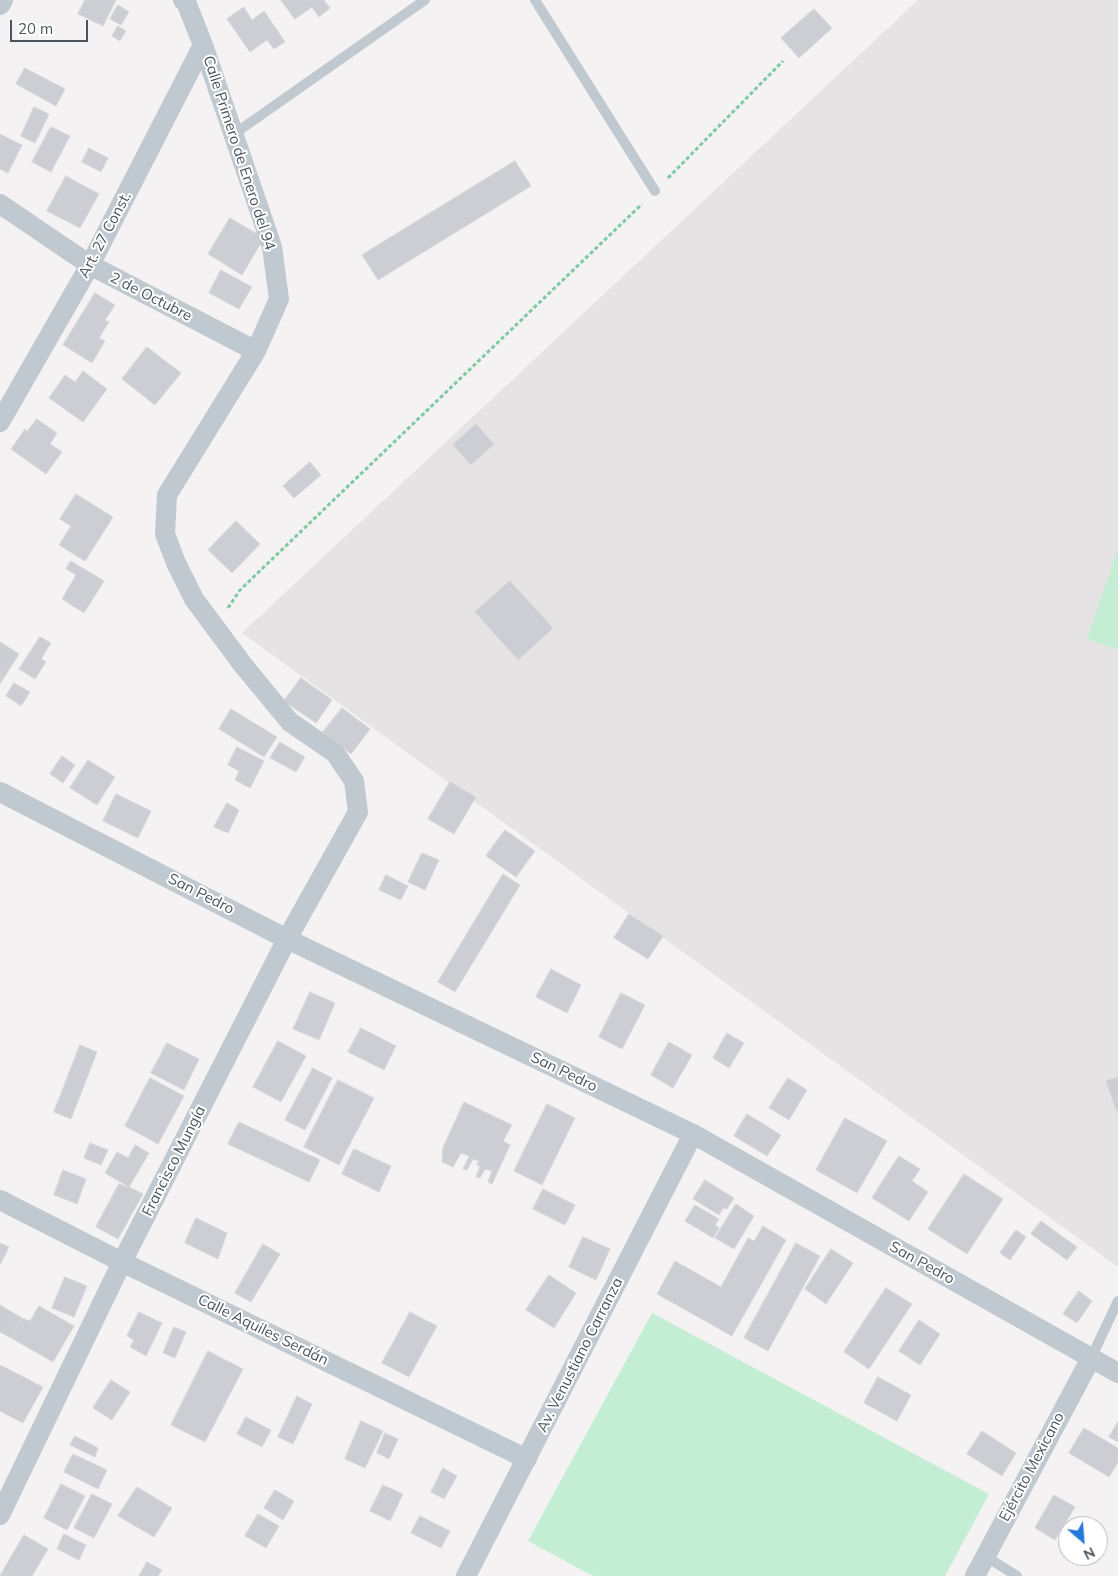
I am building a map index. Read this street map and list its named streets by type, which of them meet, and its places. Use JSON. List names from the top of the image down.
{
  "streets": {
    "street": [
      "Calle Primero de Enero del 94",
      "Art. 27 Const.",
      "2 de Octubre",
      "San Pedro",
      "Francisco Mungía",
      "Calle Aquiles Serdán",
      "Av. Venustiano Carranza",
      "Ejército Mexicano"
    ]
  },
  "crossings": [
    ["Calle Primero de Enero del 94", "Art. 27 Const."],
    ["Calle Primero de Enero del 94", "2 de Octubre"],
    ["Calle Primero de Enero del 94", "Francisco Mungía"],
    ["Art. 27 Const.", "2 de Octubre"],
    ["San Pedro", "Francisco Mungía"],
    ["San Pedro", "Av. Venustiano Carranza"],
    ["San Pedro", "Ejército Mexicano"],
    ["Francisco Mungía", "Calle Aquiles Serdán"],
    ["Calle Aquiles Serdán", "Av. Venustiano Carranza"]
  ],
  "scale_bar": "20 m",
  "north": "bottom right"
}
